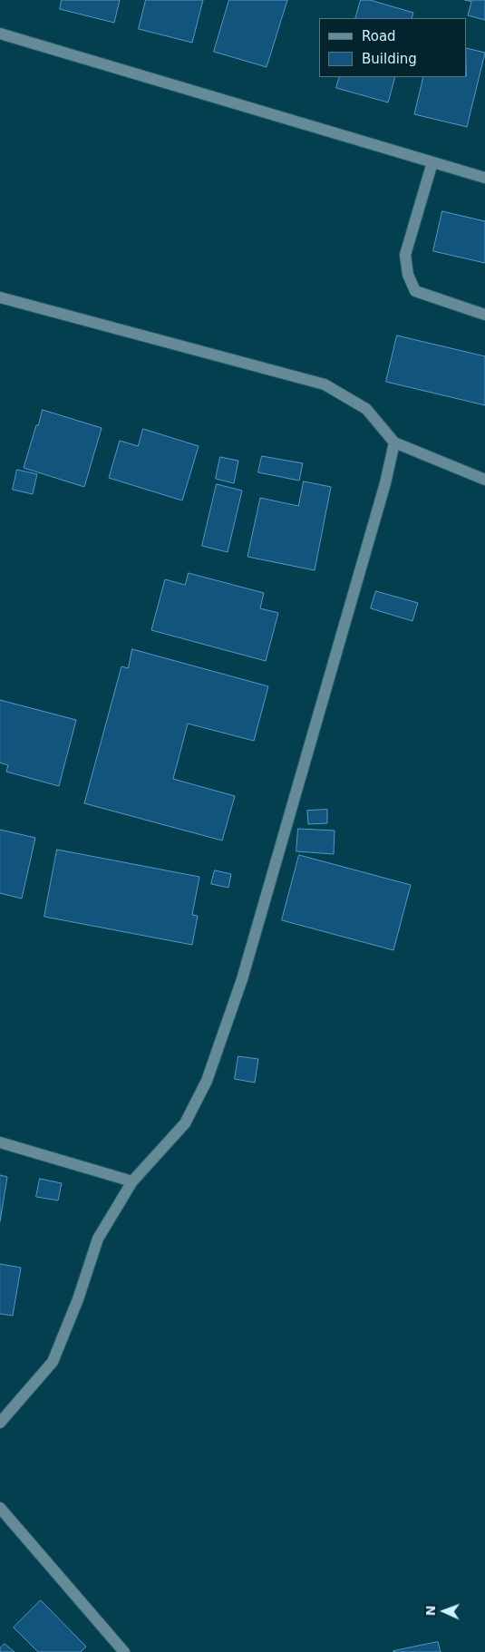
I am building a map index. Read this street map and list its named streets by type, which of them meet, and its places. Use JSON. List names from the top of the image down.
{
  "legend": ["Road", "Building"],
  "north": "left"
}
